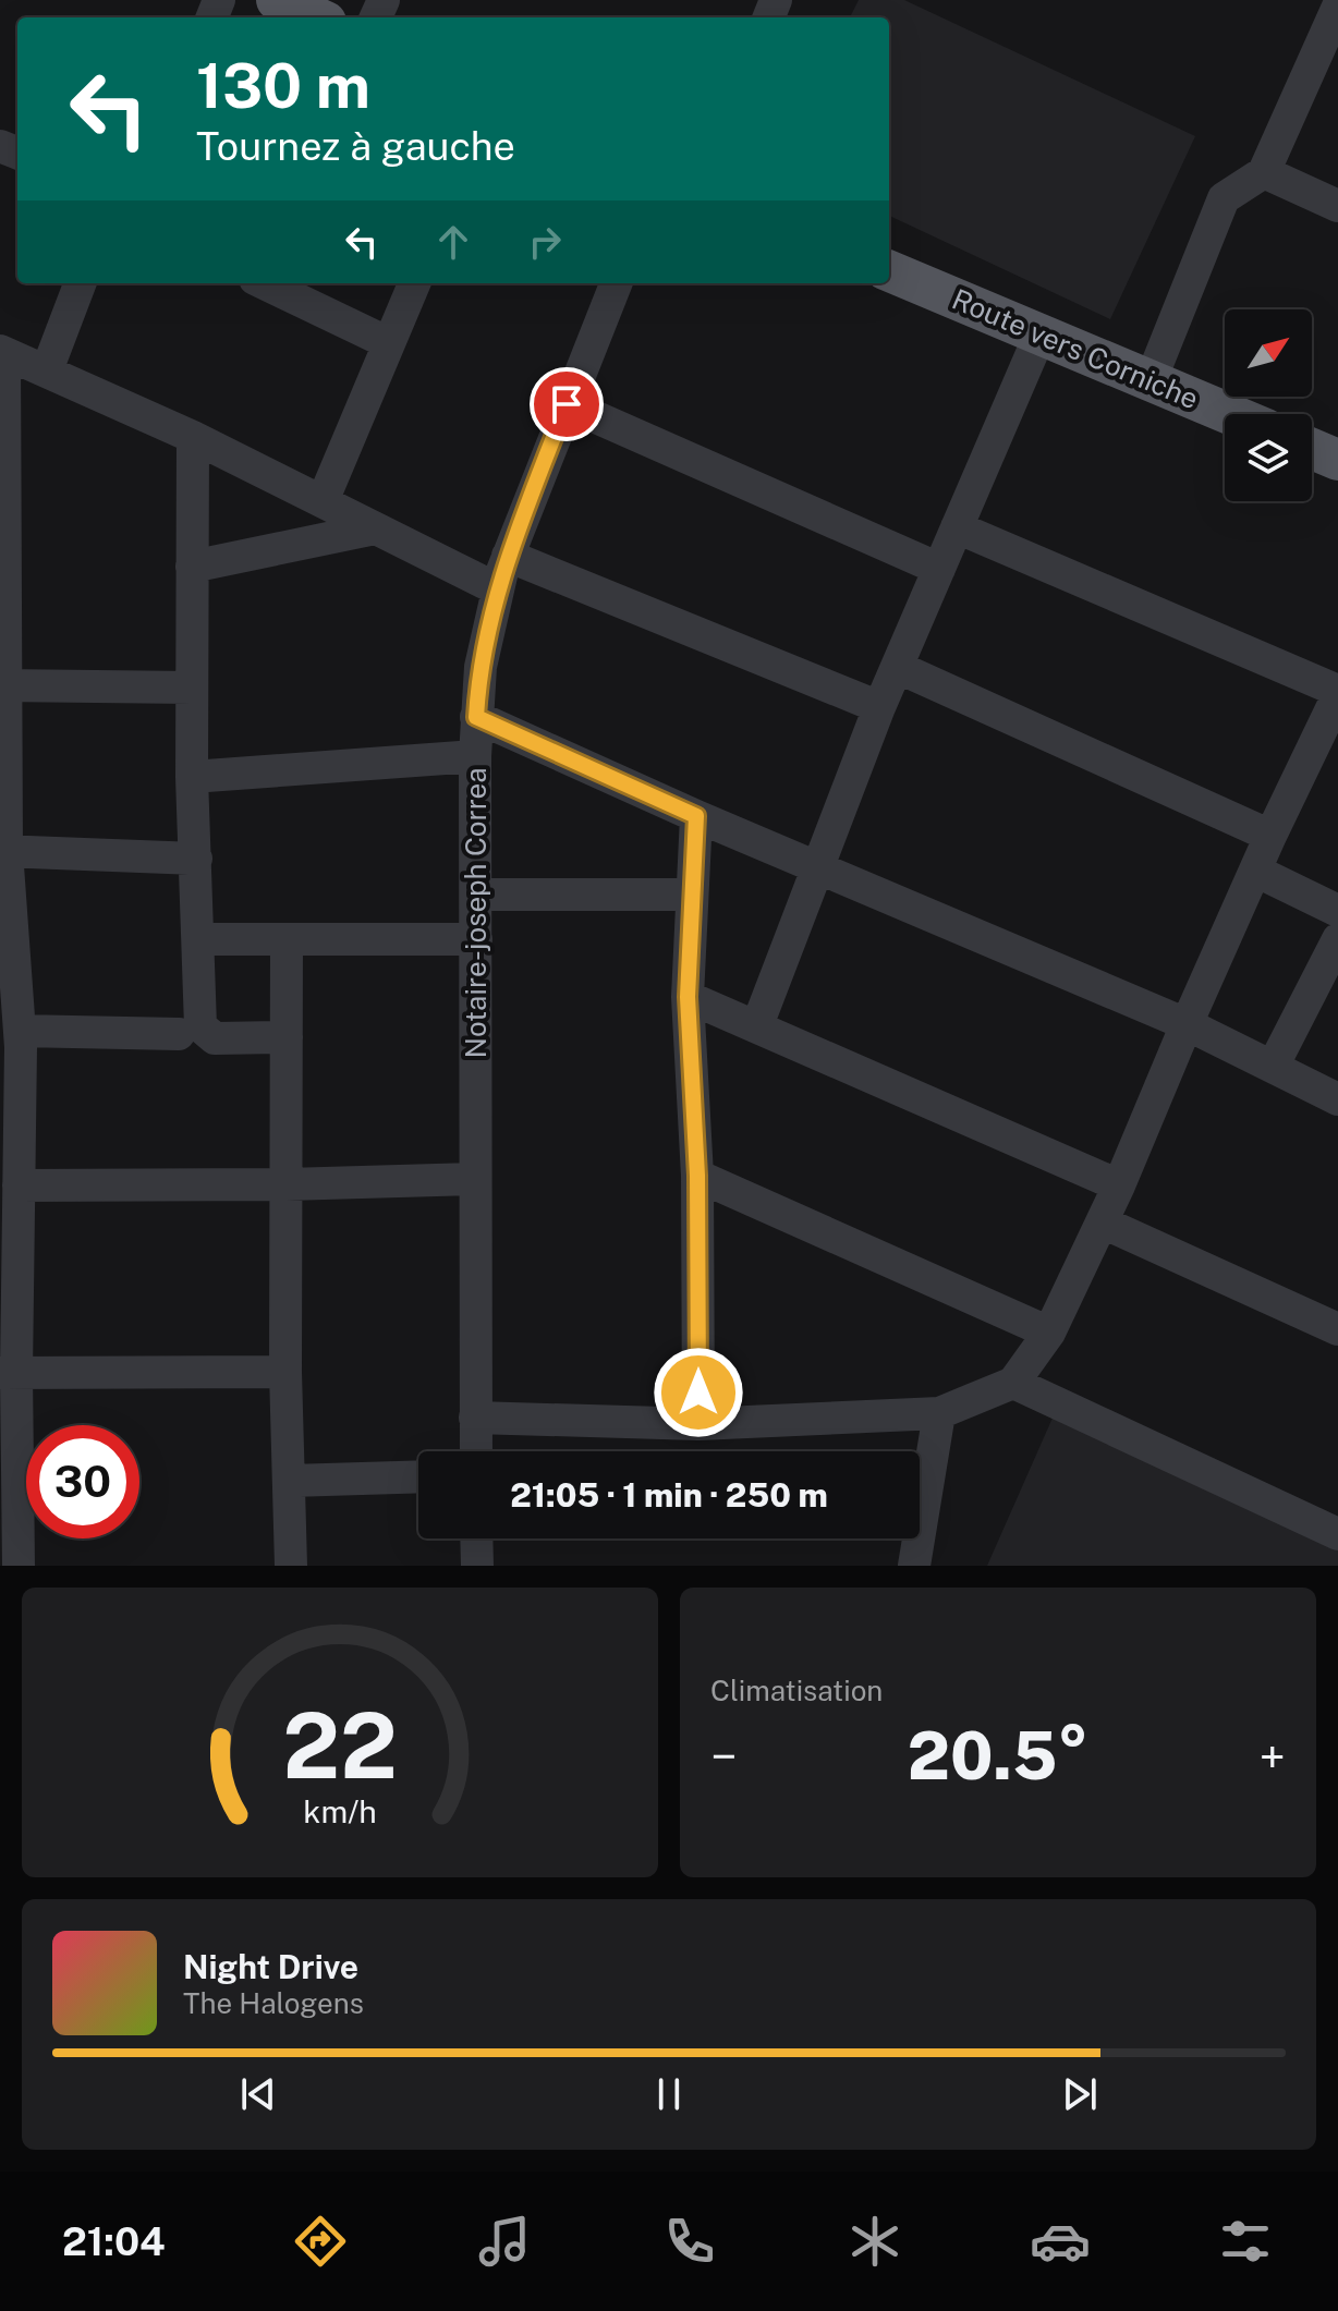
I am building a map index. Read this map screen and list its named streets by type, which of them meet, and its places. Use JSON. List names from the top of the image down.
{
  "streets": {
    "main road": ["Route vers Corniche"],
    "street": ["Notaire-joseph Correa"]
  },
  "north": "top right",
  "page": {
    "turn": ["130 m", "Tournez à gauche"],
    "limit": "30",
    "trip": "21:05 · 1 min · 250 m",
    "tile": "Climatisation",
    "heat": ["−", "20.5°", "+"],
    "song": ["Night Drive", "The Halogens"],
    "tabs": "21:04",
    "gauge": ["22", "km/h"]
  }
}
